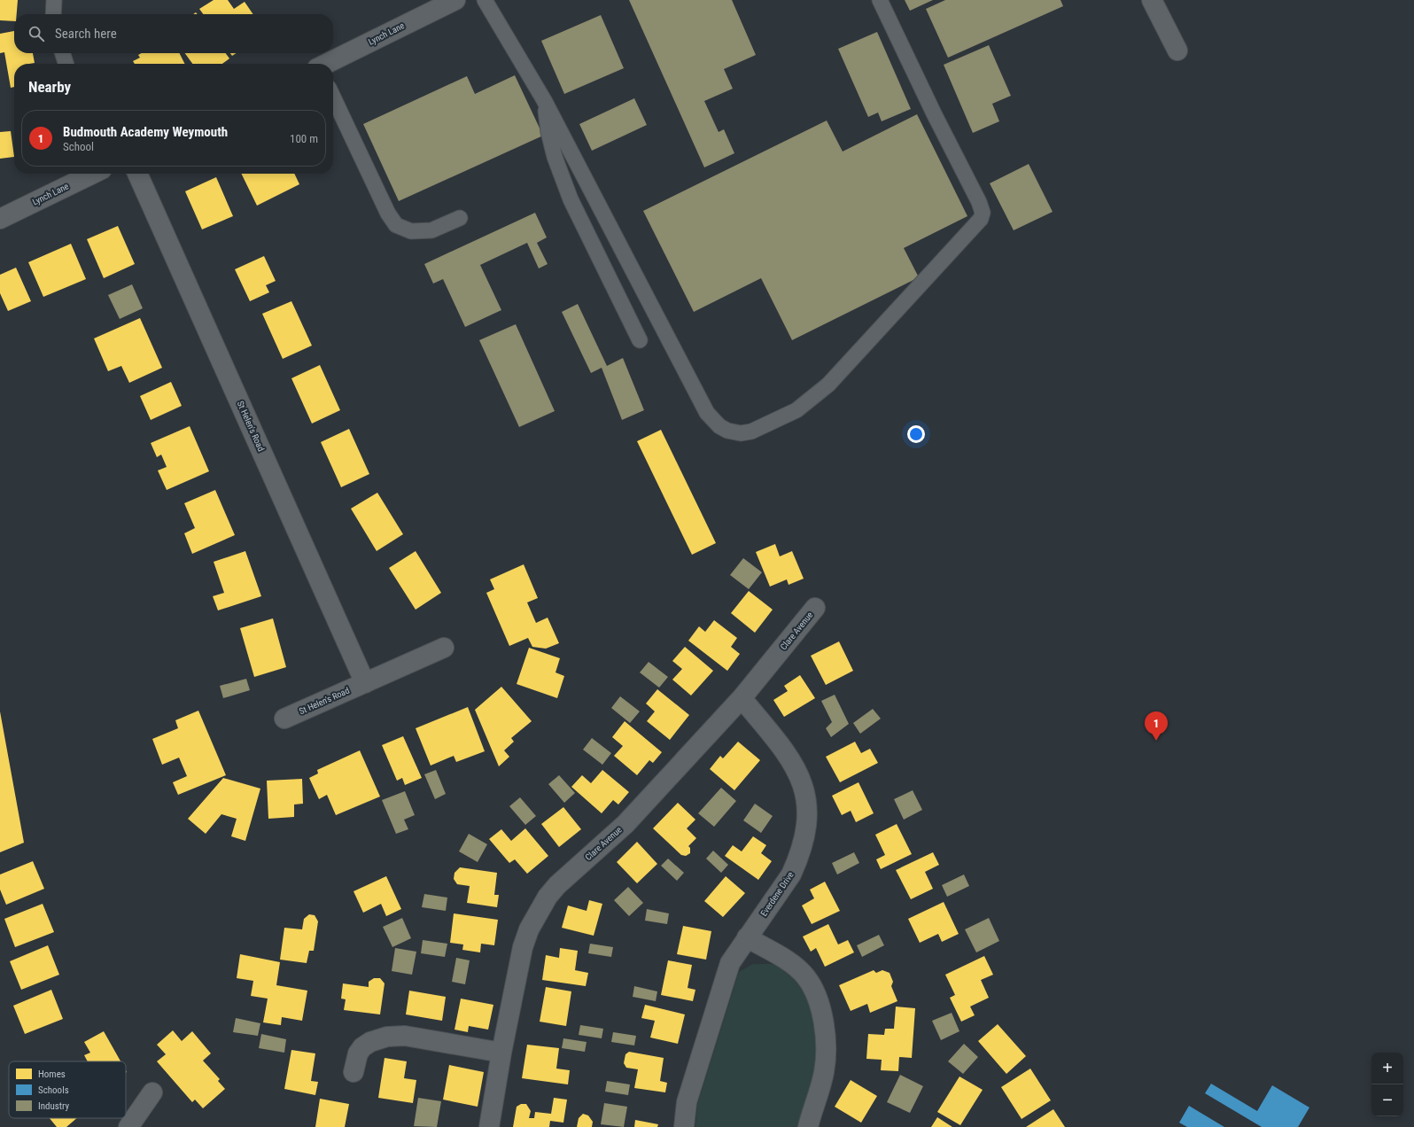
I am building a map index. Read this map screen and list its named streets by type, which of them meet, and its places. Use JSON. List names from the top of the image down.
{
  "streets": {
    "street": [
      "Lynch Lane",
      "St Helen's Road",
      "Clare Avenue",
      "Everdene Drive"
    ]
  },
  "crossings": [
    ["Clare Avenue", "Everdene Drive"]
  ],
  "legend": ["Homes", "Schools", "Industry"],
  "page": {
    "search": "Search here",
    "heading": "Nearby",
    "list": [
      {
        "mark": "1",
        "name": "Budmouth Academy Weymouth",
        "note": "School",
        "value": "100 m"
      }
    ],
    "pins": "1",
    "map_buttons": ["+", "−"]
  }
}
